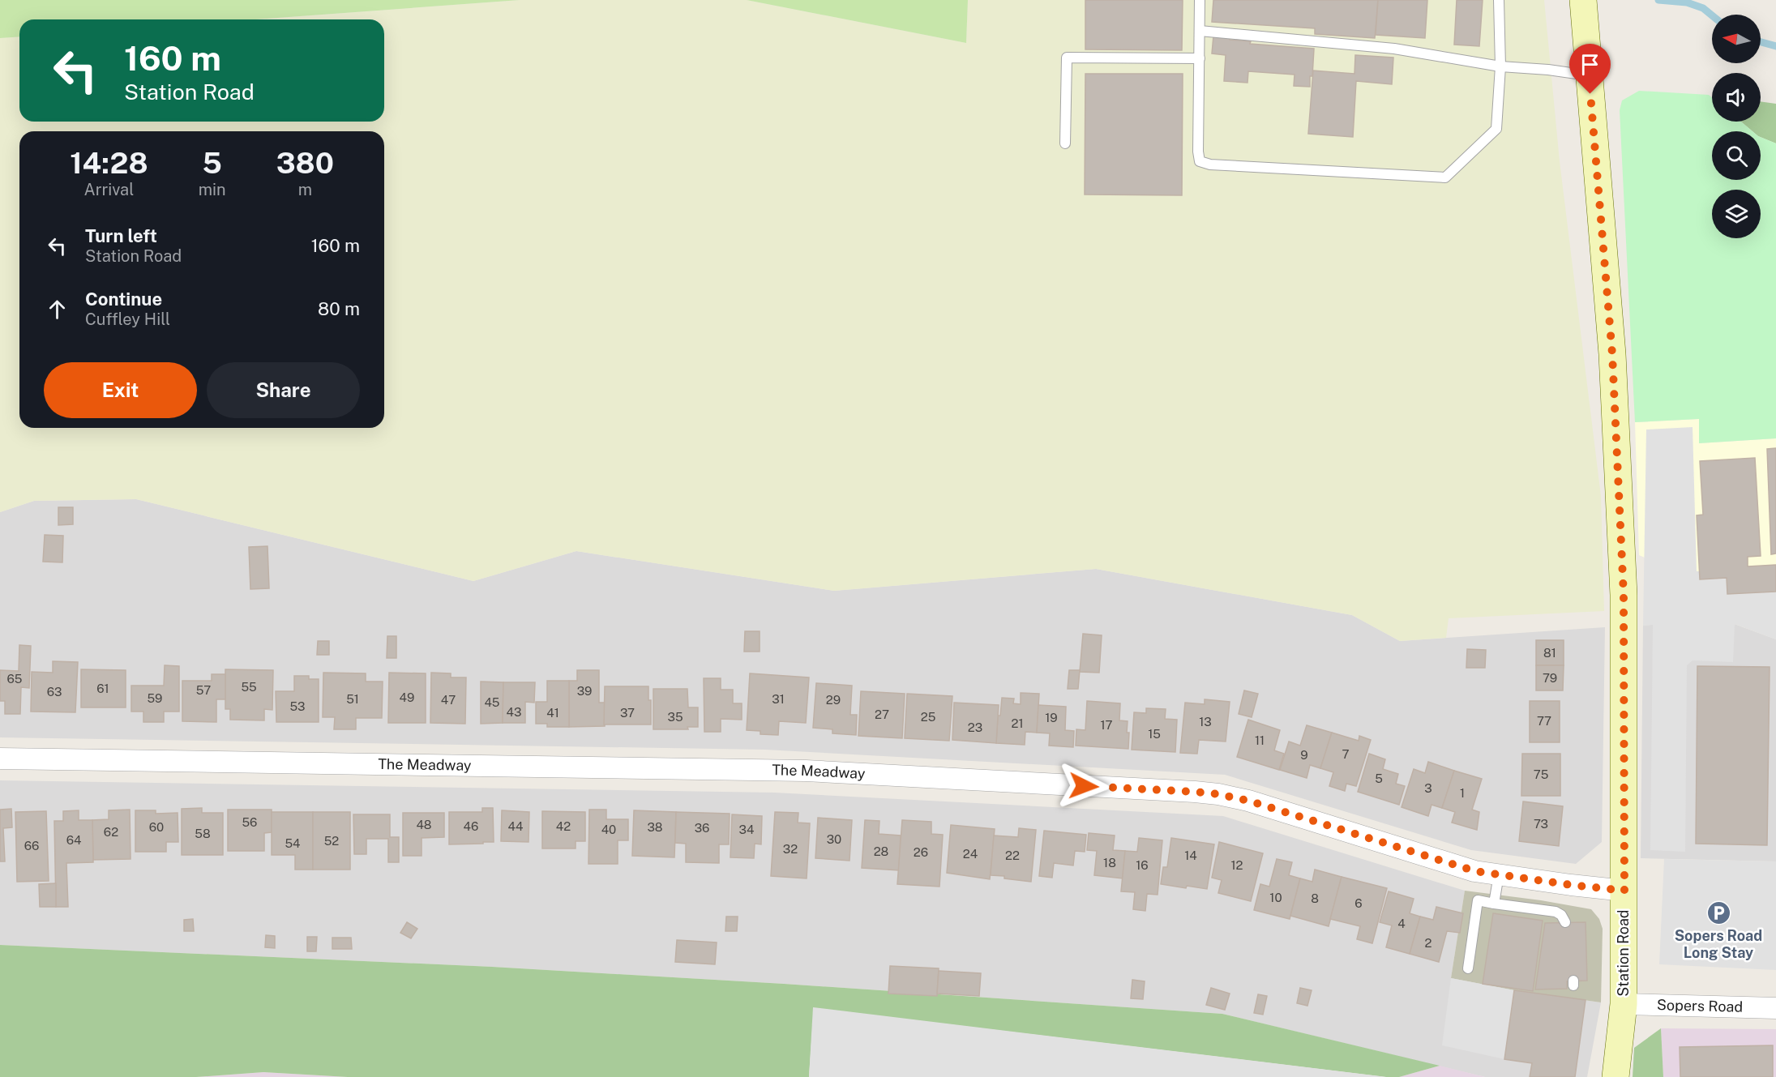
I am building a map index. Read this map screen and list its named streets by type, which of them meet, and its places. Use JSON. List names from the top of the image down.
{
  "streets": {
    "main road": ["Station Road"],
    "street": ["The Meadway", "Sopers Road"]
  },
  "crossings": [
    ["The Meadway", "Station Road"],
    ["Station Road", "Sopers Road"]
  ],
  "places": {
    "parking": ["Sopers Road Long Stay"]
  },
  "house_numbers": [
    "81",
    "79",
    "65",
    "55",
    "61",
    "57",
    "39",
    "63",
    "49",
    "59",
    "51",
    "31",
    "47",
    "29",
    "45",
    "53",
    "43",
    "41",
    "37",
    "27",
    "35",
    "25",
    "19",
    "77",
    "13",
    "21",
    "17",
    "23",
    "15",
    "11",
    "7",
    "9",
    "75",
    "5",
    "3",
    "1",
    "56",
    "73",
    "48",
    "46",
    "44",
    "42",
    "60",
    "38",
    "36",
    "40",
    "34",
    "62",
    "58",
    "30",
    "64",
    "52",
    "54",
    "66",
    "32",
    "28",
    "26",
    "24",
    "22",
    "14",
    "18",
    "16",
    "12",
    "10",
    "8",
    "6",
    "4",
    "2"
  ],
  "north": "left",
  "page": {
    "turn": ["160 m", "Station Road"],
    "eta": [
      "14:28",
      "Arrival",
      "5",
      "min",
      "380",
      "m"
    ],
    "list": [
      {
        "name": "Turn left",
        "note": "Station Road",
        "value": "160 m"
      },
      {
        "name": "Continue",
        "note": "Cuffley Hill",
        "value": "80 m"
      }
    ],
    "buttons": ["Exit", "Share"]
  }
}
